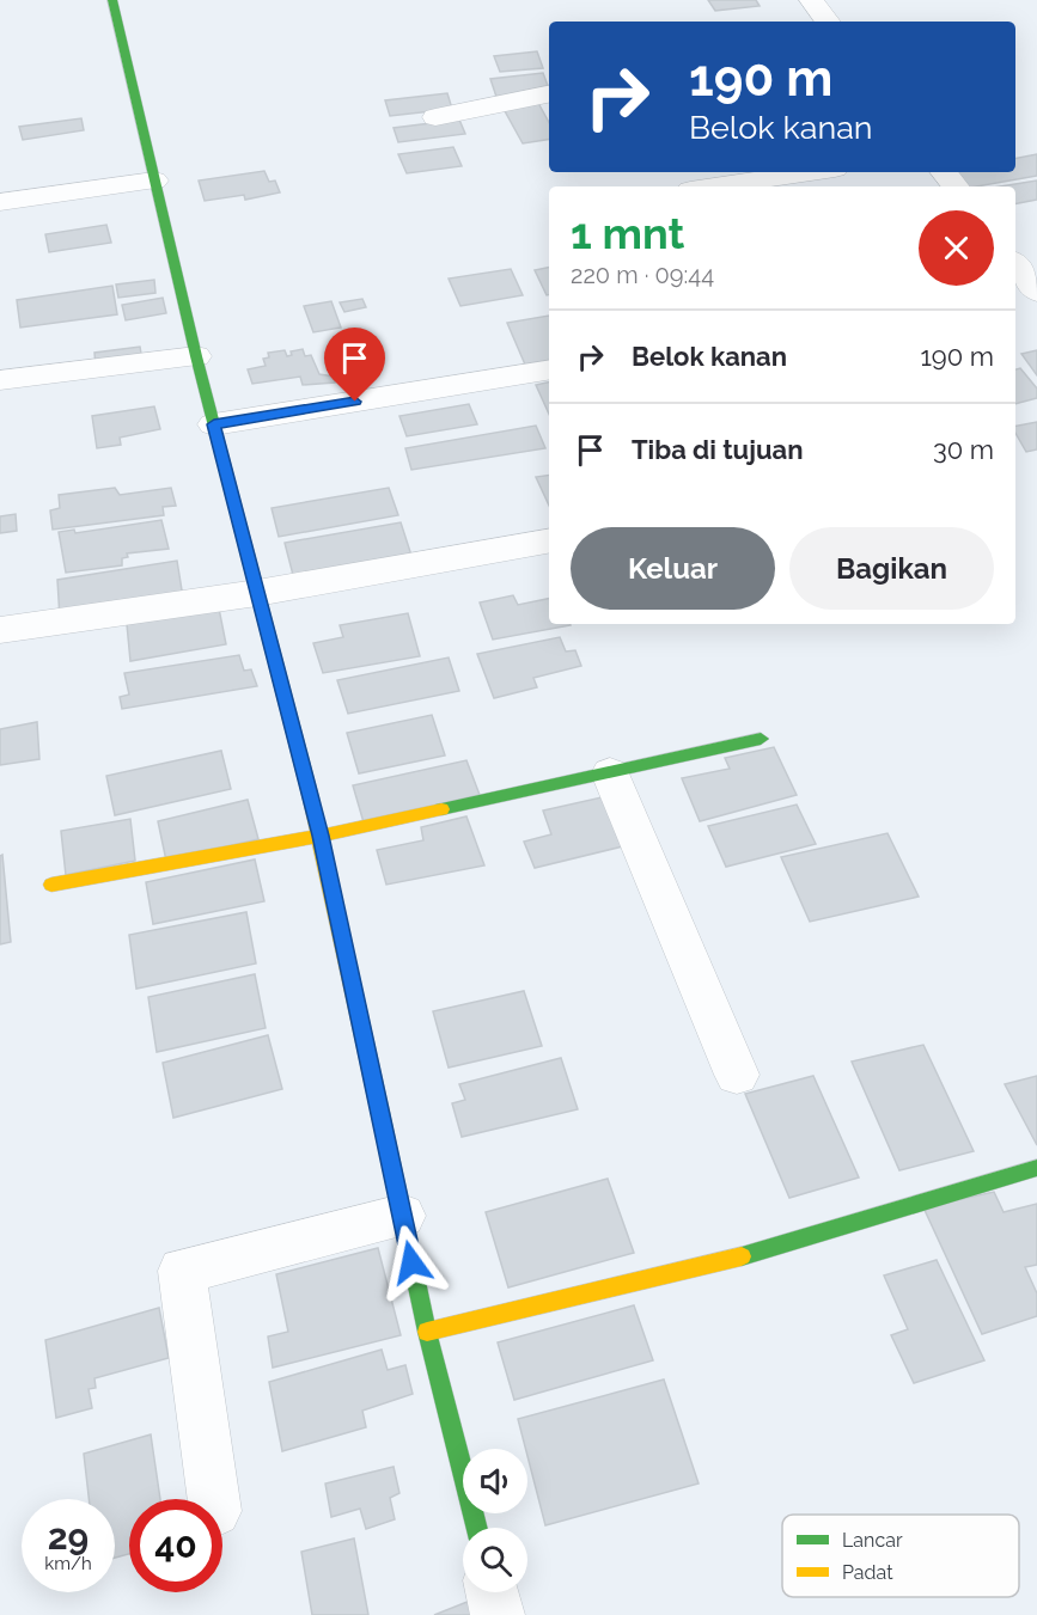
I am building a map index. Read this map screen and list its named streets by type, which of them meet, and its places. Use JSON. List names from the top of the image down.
{
  "legend": ["Lancar", "Padat"],
  "page": {
    "turn": ["190 m", "Belok kanan"],
    "heading": ["1 mnt", "220 m · 09:44"],
    "list": [
      {
        "name": "Belok kanan",
        "value": "190 m"
      },
      {
        "name": "Tiba di tujuan",
        "value": "30 m"
      }
    ],
    "buttons": ["Keluar", "Bagikan"],
    "speed": "29 km/h",
    "limit": "40"
  }
}
